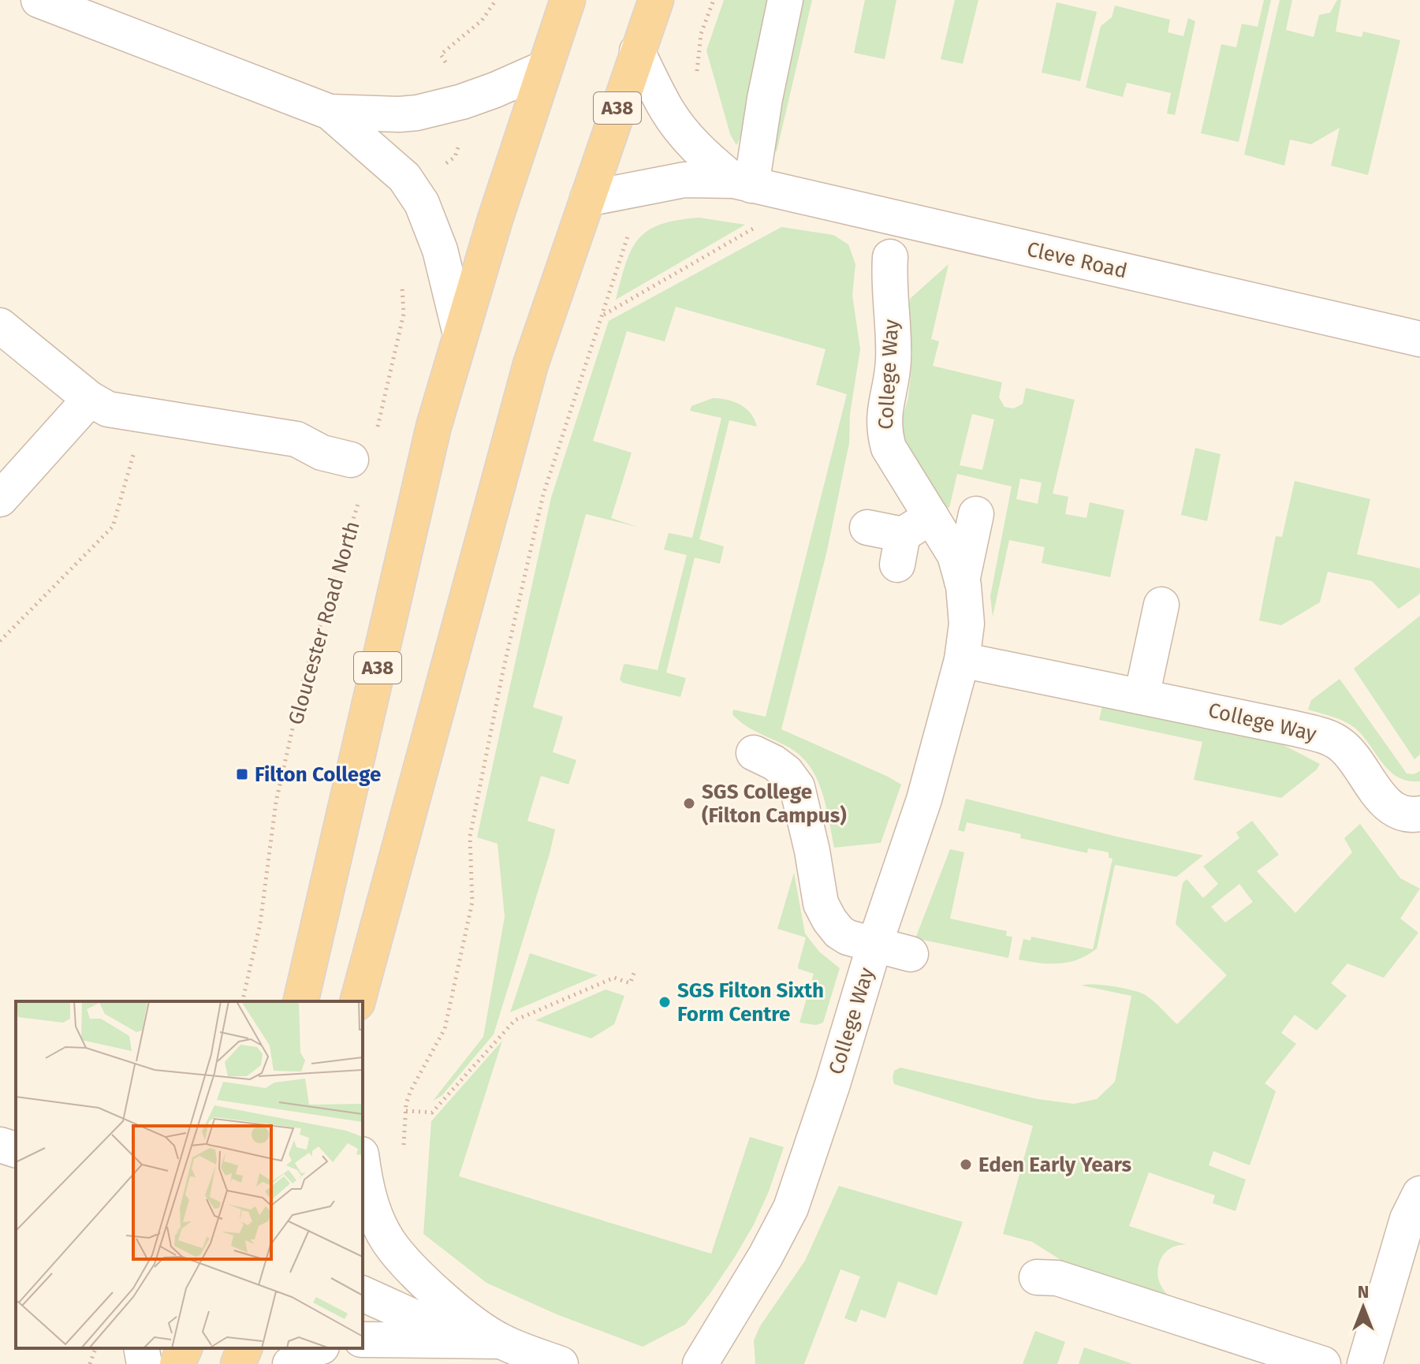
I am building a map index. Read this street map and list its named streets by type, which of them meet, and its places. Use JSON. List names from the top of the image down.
{
  "streets": {
    "main road": ["A38"],
    "street": ["Cleve Road", "College Way"],
    "path": ["Gloucester Road North"]
  },
  "crossings": [
    ["A38", "Cleve Road"]
  ],
  "places": {
    "transit": ["Filton College"],
    "other": ["SGS College (Filton Campus)", "SGS Filton Sixth Form Centre", "Eden Early Years"]
  },
  "north": "top"
}
